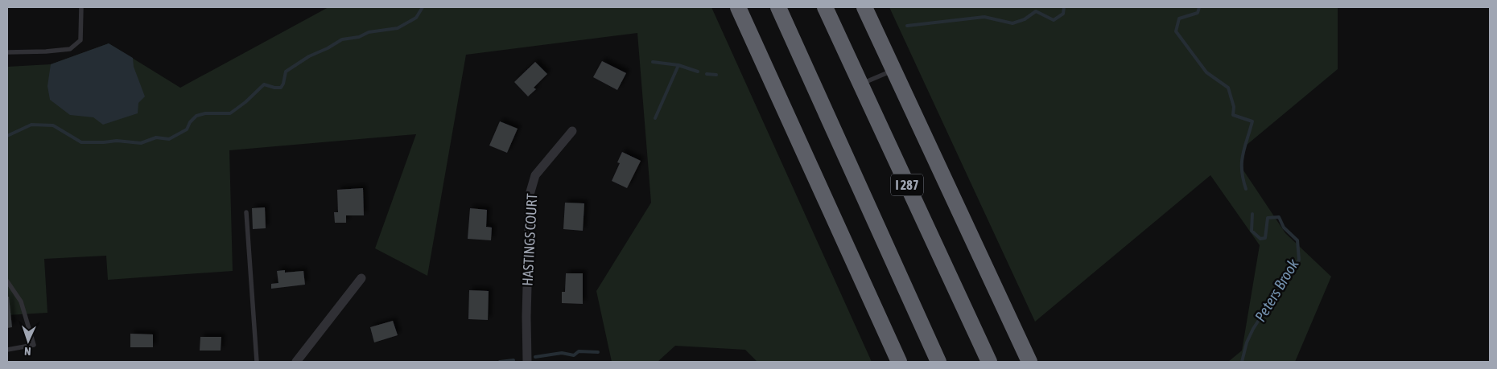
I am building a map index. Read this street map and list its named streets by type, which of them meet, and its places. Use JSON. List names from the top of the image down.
{
  "streets": {
    "highway": ["I 287"],
    "street": ["HASTINGS COURT"]
  },
  "water": ["Peters Brook"],
  "north": "bottom"
}
